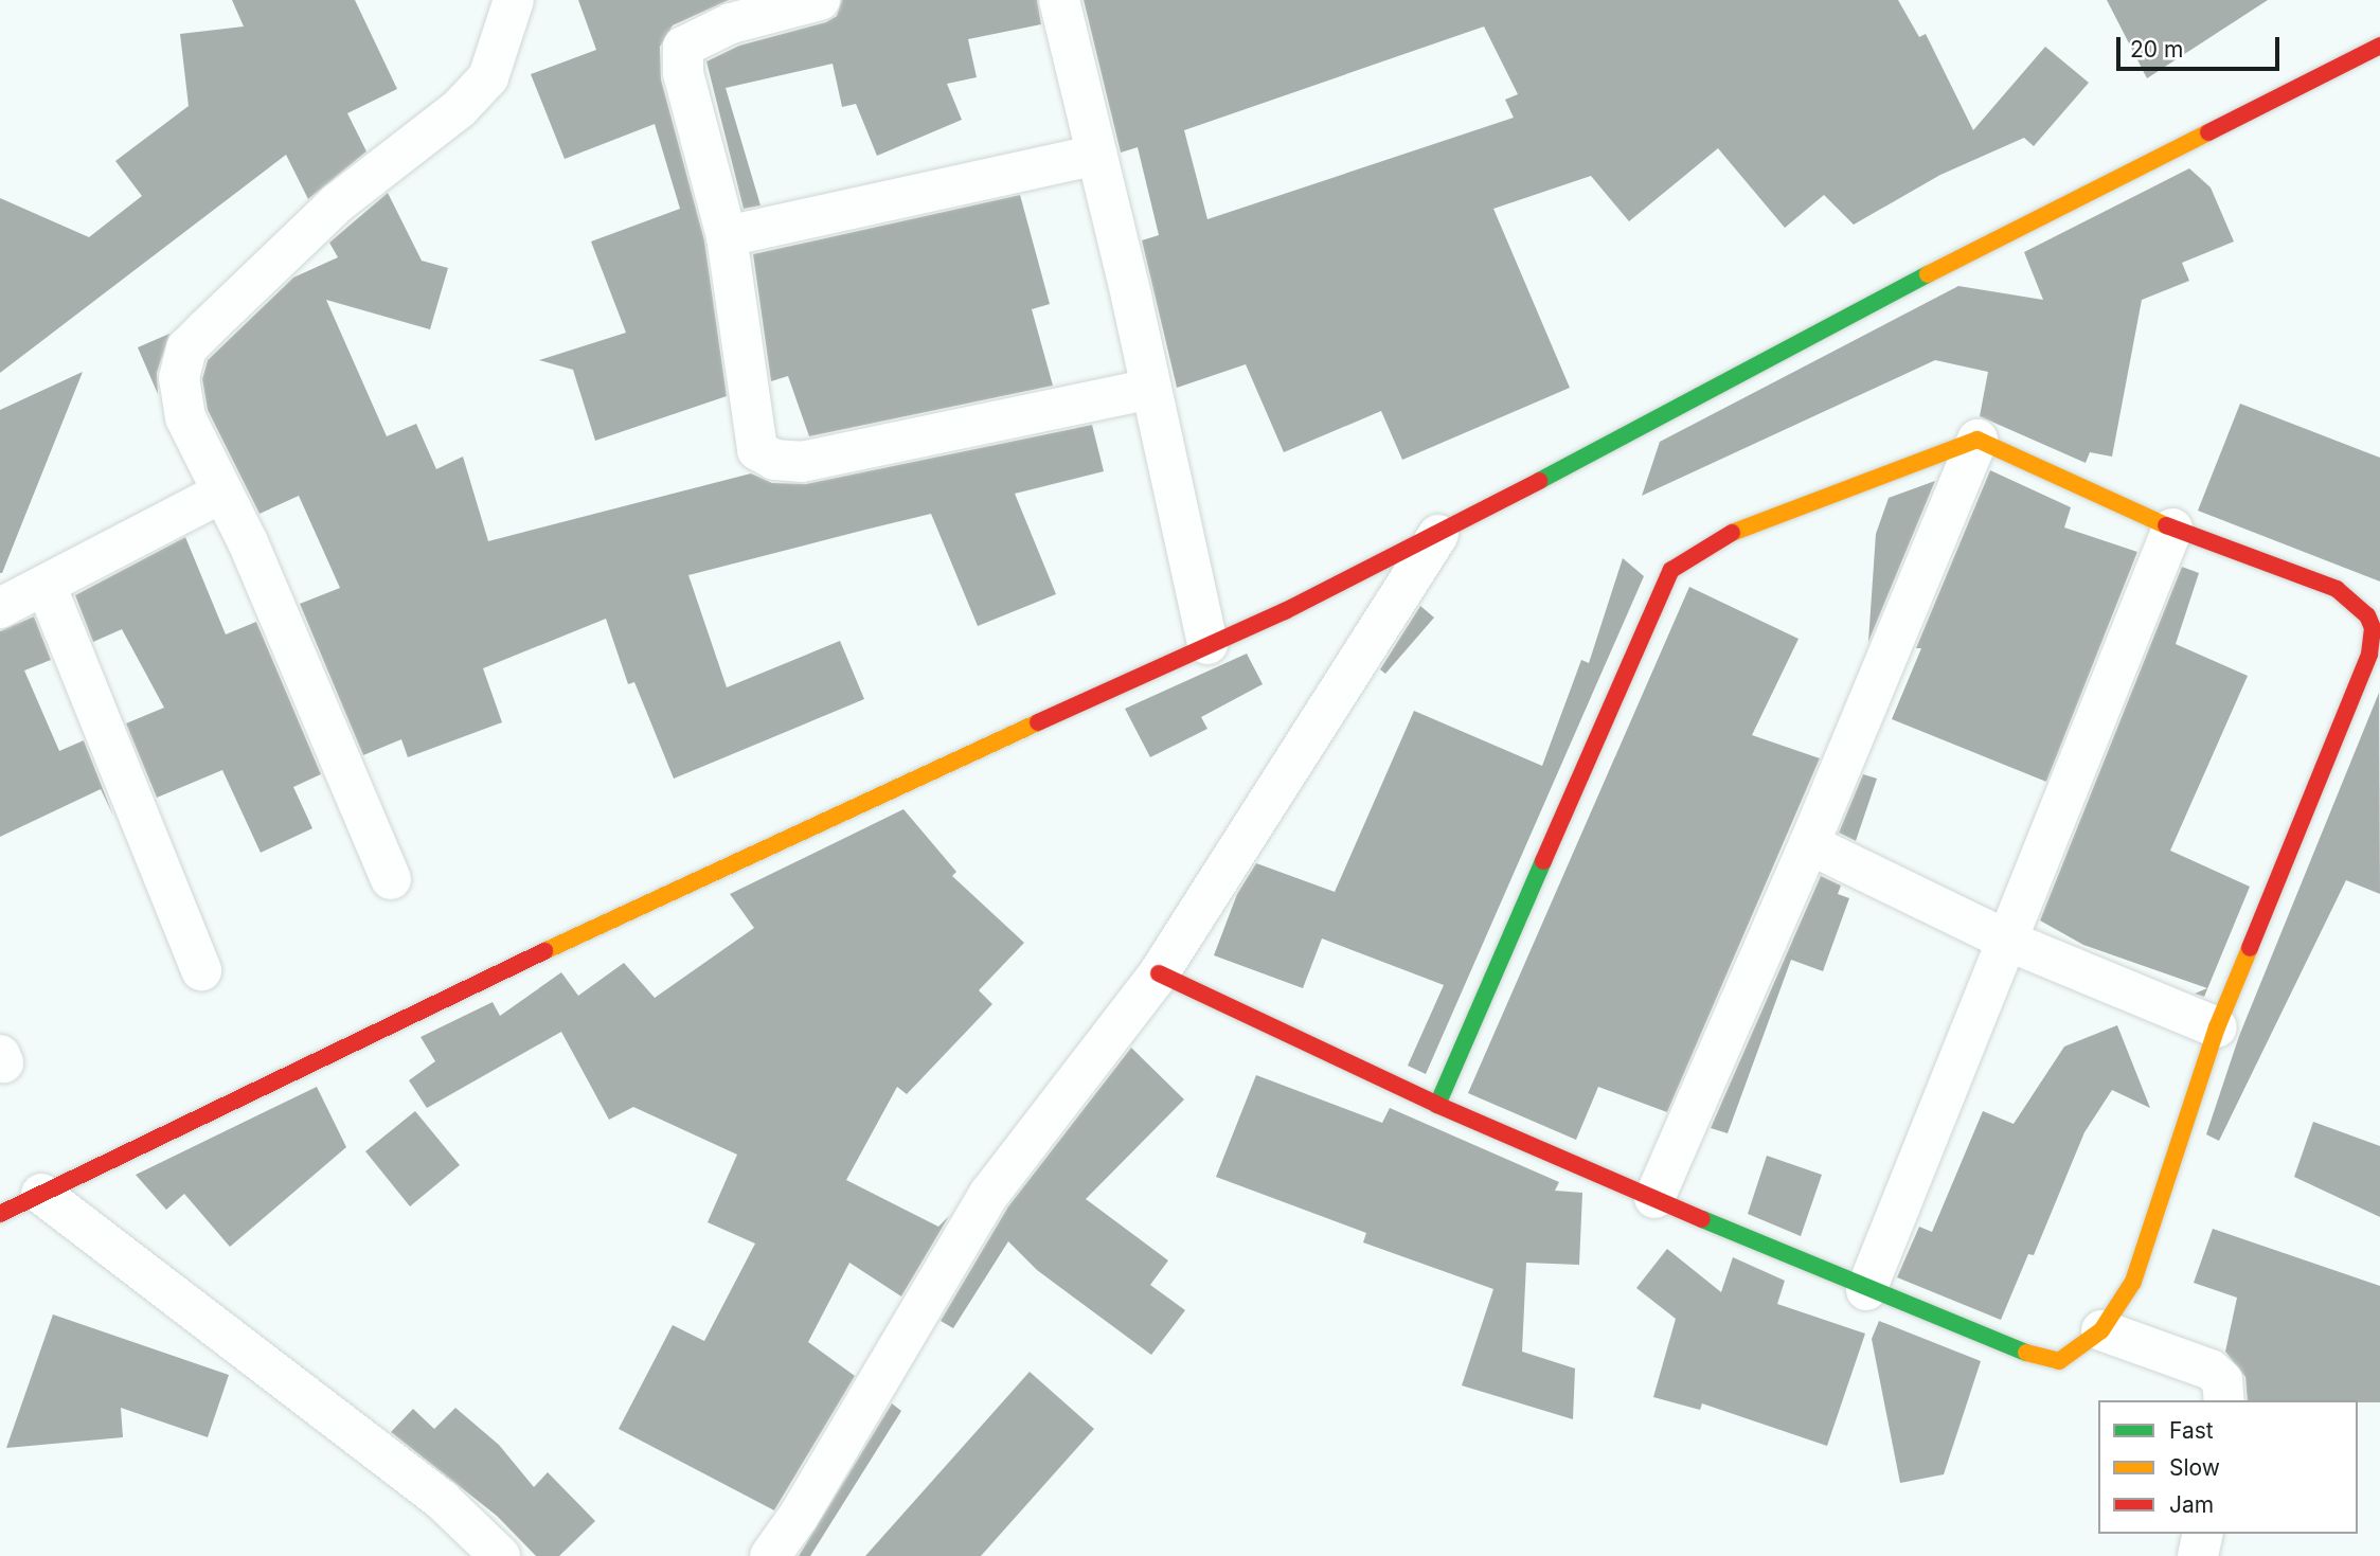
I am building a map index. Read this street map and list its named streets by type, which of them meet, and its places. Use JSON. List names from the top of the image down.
{
  "legend": ["Fast", "Slow", "Jam"],
  "scale_bar": "20 m"
}
